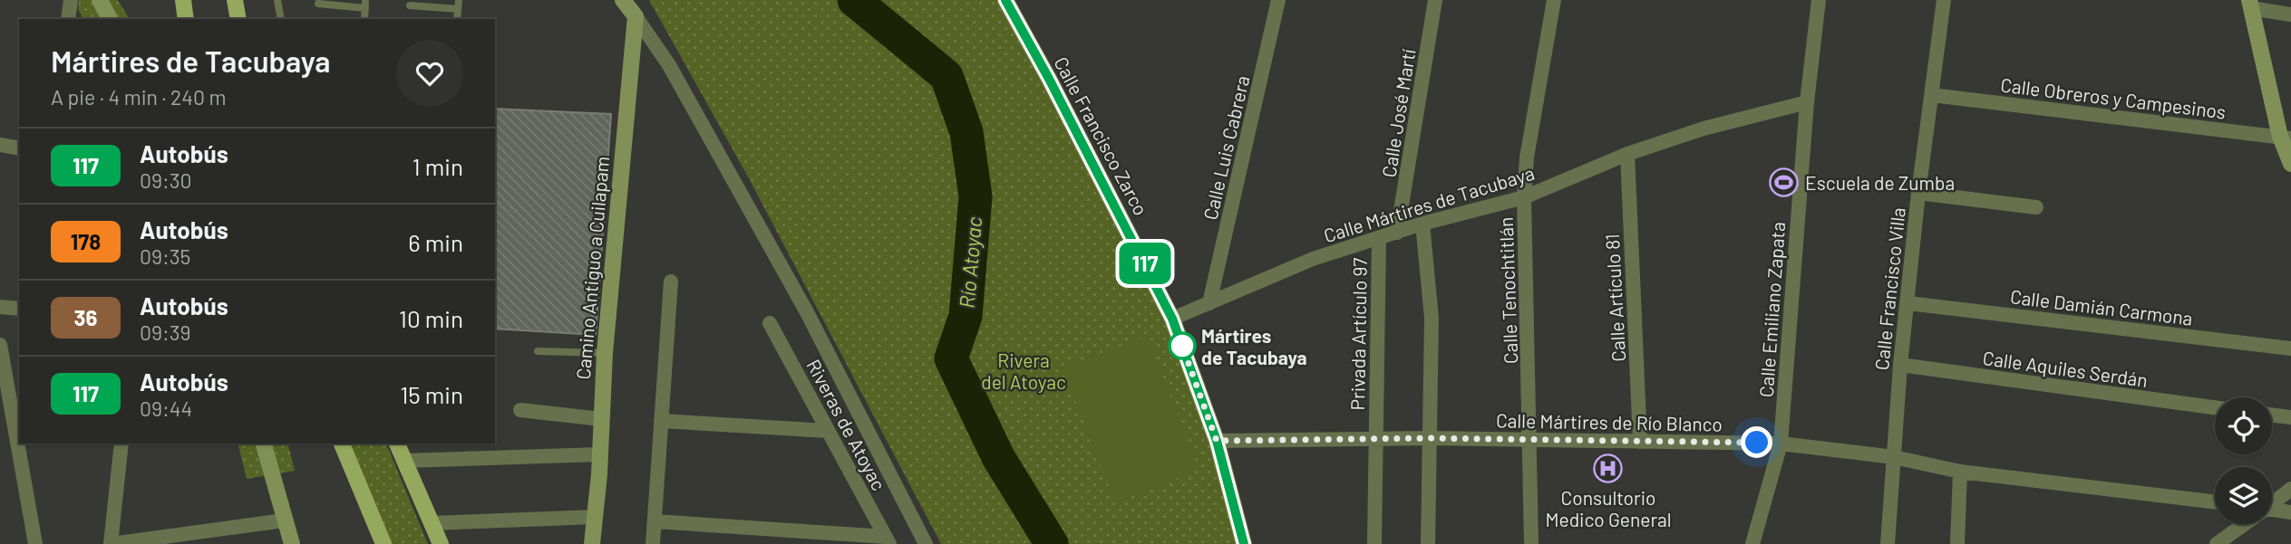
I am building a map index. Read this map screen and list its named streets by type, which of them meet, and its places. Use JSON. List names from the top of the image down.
{
  "streets": {
    "street": [
      "Calle Obreros y Campesinos",
      "Calle José Martí",
      "Calle Francisco Zarco",
      "Calle Luis Cabrera",
      "Calle Mártires de Tacubaya",
      "Camino Antiguo a Cuilapam",
      "Calle Francisco Villa",
      "Calle Tenochtitlán",
      "Calle Artículo 81",
      "Calle Damián Carmona",
      "Calle Emiliano Zapata",
      "Privada Artículo 97",
      "Calle Aquiles Serdán",
      "Calle Mártires de Río Blanco",
      "Riveras de Atoyac"
    ]
  },
  "crossings": [
    ["Calle Obreros y Campesinos", "Calle Francisco Villa"],
    ["Calle José Martí", "Calle Mártires de Tacubaya"],
    ["Calle Francisco Zarco", "Calle Mártires de Tacubaya"],
    ["Calle Francisco Zarco", "Calle Mártires de Río Blanco"],
    ["Calle Luis Cabrera", "Calle Mártires de Tacubaya"],
    ["Calle Mártires de Tacubaya", "Calle Tenochtitlán"],
    ["Calle Mártires de Tacubaya", "Calle Artículo 81"],
    ["Calle Mártires de Tacubaya", "Calle Emiliano Zapata"],
    ["Calle Mártires de Tacubaya", "Privada Artículo 97"],
    ["Calle Francisco Villa", "Calle Damián Carmona"],
    ["Calle Francisco Villa", "Calle Aquiles Serdán"],
    ["Calle Francisco Villa", "Calle Mártires de Río Blanco"],
    ["Calle Tenochtitlán", "Calle Mártires de Río Blanco"],
    ["Calle Artículo 81", "Calle Mártires de Río Blanco"],
    ["Calle Emiliano Zapata", "Calle Mártires de Río Blanco"],
    ["Privada Artículo 97", "Calle Mártires de Río Blanco"]
  ],
  "water": ["Río Atoyac"],
  "parks": ["Rivera del Atoyac"],
  "places": {
    "sports": ["Escuela de Zumba"],
    "other": ["Mártires de Tacubaya"],
    "hospital": ["Consultorio Medico General"]
  },
  "lines": ["bus line 117"],
  "page": {
    "on_map": "117",
    "heading": ["Mártires de Tacubaya", "A pie · 4 min · 240 m"],
    "list": [
      {
        "mark": "117",
        "name": "Autobús",
        "note": "09:30",
        "value": "1 min"
      },
      {
        "mark": "178",
        "name": "Autobús",
        "note": "09:35",
        "value": "6 min"
      },
      {
        "mark": "36",
        "name": "Autobús",
        "note": "09:39",
        "value": "10 min"
      },
      {
        "mark": "117",
        "name": "Autobús",
        "note": "09:44",
        "value": "15 min"
      }
    ]
  }
}
